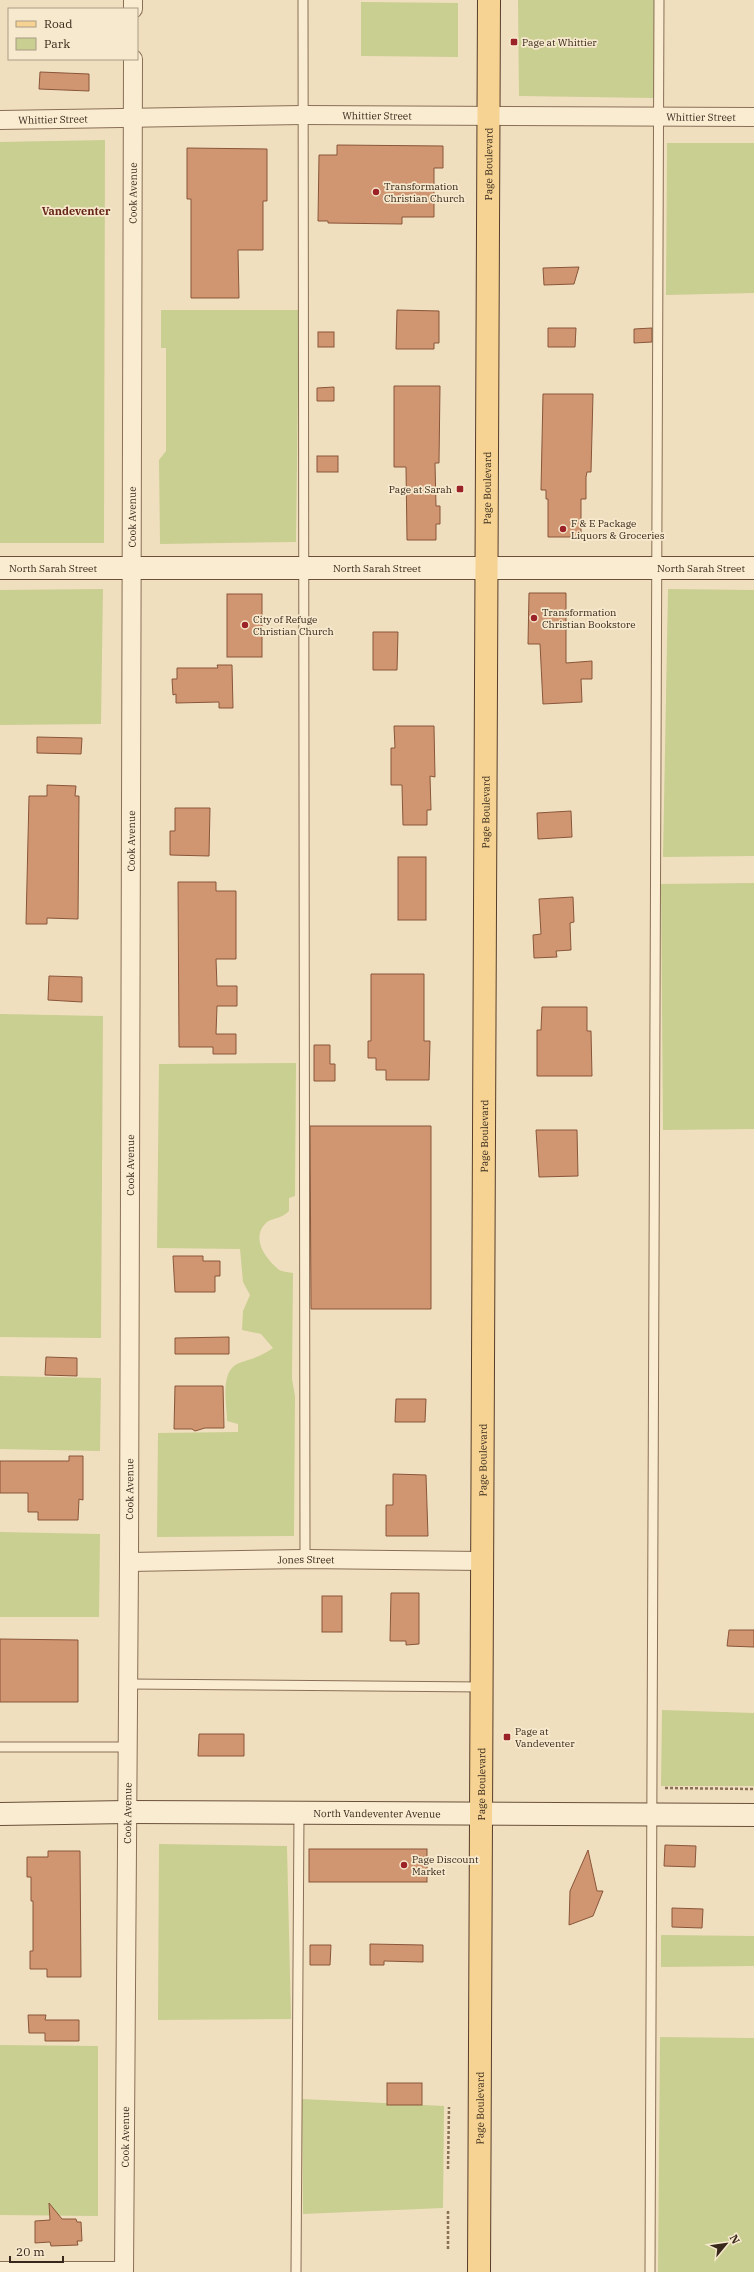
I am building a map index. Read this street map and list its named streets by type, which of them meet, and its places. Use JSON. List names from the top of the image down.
{
  "streets": {
    "main road": ["Page Boulevard"],
    "street": [
      "Whittier Street",
      "Cook Avenue",
      "North Sarah Street",
      "Jones Street",
      "North Vandeventer Avenue"
    ]
  },
  "crossings": [
    ["Whittier Street", "Page Boulevard"],
    ["Whittier Street", "Cook Avenue"],
    ["Page Boulevard", "North Sarah Street"],
    ["Page Boulevard", "Jones Street"],
    ["Page Boulevard", "North Vandeventer Avenue"],
    ["Cook Avenue", "North Sarah Street"],
    ["Cook Avenue", "Jones Street"],
    ["Cook Avenue", "North Vandeventer Avenue"]
  ],
  "districts": ["Vandeventer"],
  "places": {
    "transit": ["Page at Whittier", "Page at Sarah", "Page at Vandeventer"],
    "other": [
      "Transformation Christian Church",
      "F & E Package Liquors & Groceries",
      "Transformation Christian Bookstore",
      "City of Refuge Christian Church",
      "Page Discount Market"
    ]
  },
  "legend": ["Road", "Park"],
  "scale_bar": "20 m",
  "north": "top right"
}
